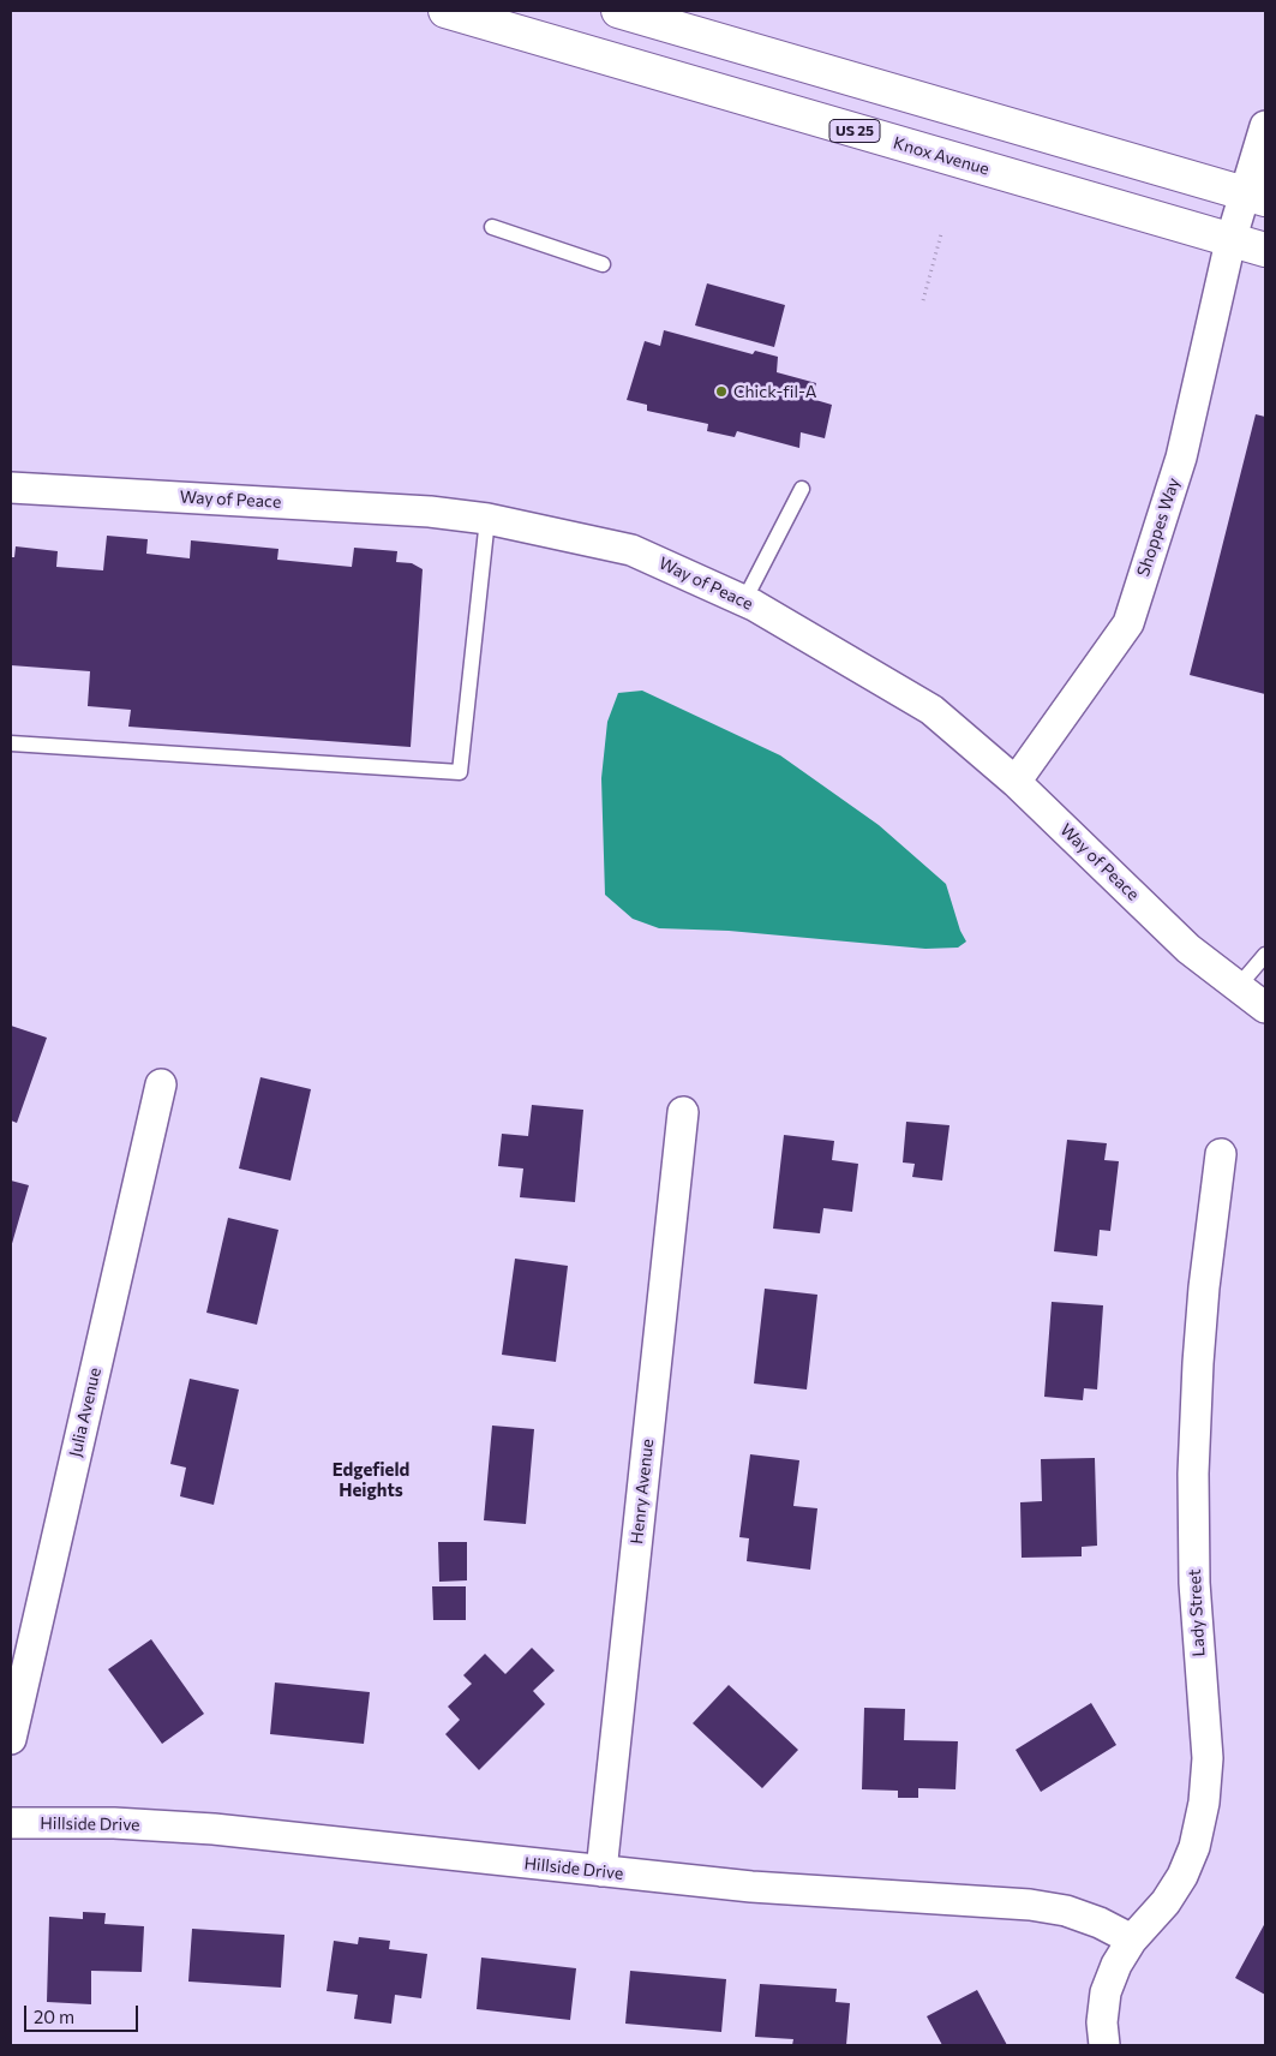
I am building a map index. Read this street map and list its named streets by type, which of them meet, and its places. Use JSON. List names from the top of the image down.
{
  "streets": {
    "main road": ["US 25", "Knox Avenue"],
    "street": [
      "Way of Peace",
      "Shoppes Way",
      "Julia Avenue",
      "Henry Avenue",
      "Lady Street",
      "Hillside Drive"
    ]
  },
  "crossings": [
    ["Knox Avenue", "Shoppes Way"],
    ["Way of Peace", "Shoppes Way"],
    ["Henry Avenue", "Hillside Drive"],
    ["Lady Street", "Hillside Drive"]
  ],
  "districts": ["Edgefield Heights"],
  "places": ["Chick-fil-A"],
  "scale_bar": "20 m"
}
